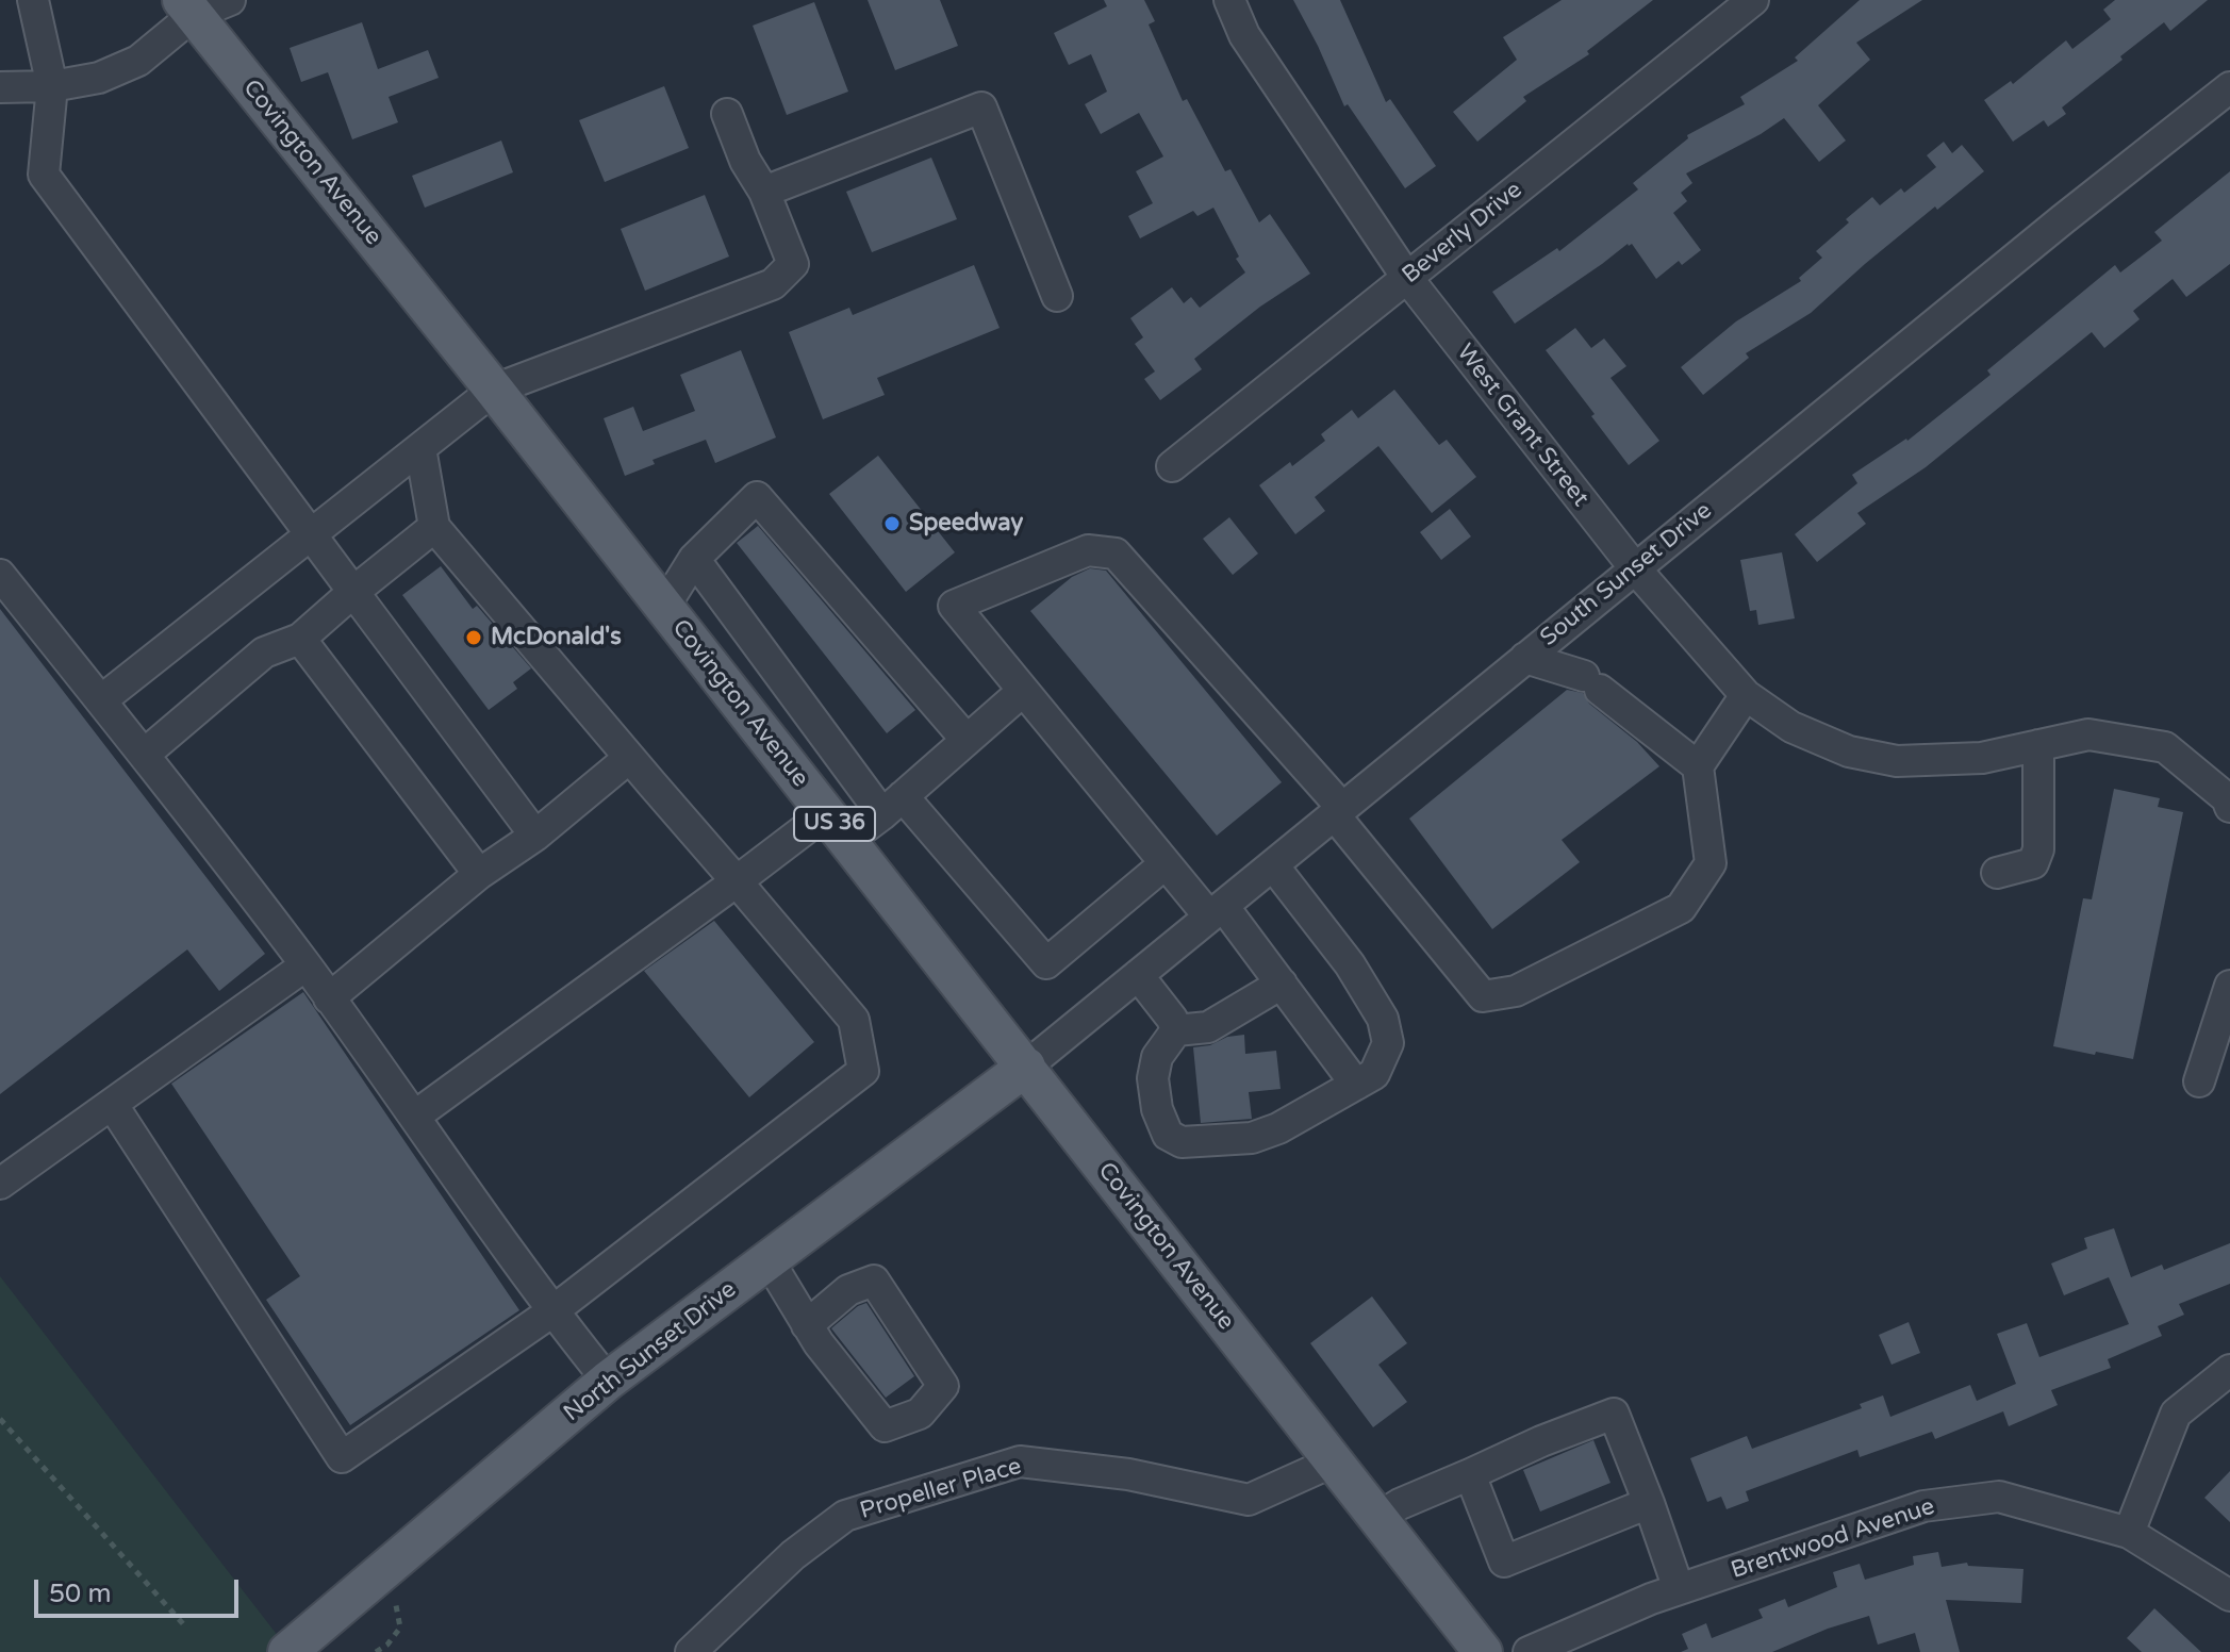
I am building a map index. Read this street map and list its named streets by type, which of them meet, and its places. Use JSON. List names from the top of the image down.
{
  "streets": {
    "main road": ["Covington Avenue", "US 36", "North Sunset Drive"],
    "street": [
      "Beverly Drive",
      "West Grant Street",
      "South Sunset Drive",
      "Propeller Place",
      "Brentwood Avenue"
    ]
  },
  "crossings": [
    ["Covington Avenue", "South Sunset Drive"],
    ["Covington Avenue", "North Sunset Drive"],
    ["Covington Avenue", "Propeller Place"],
    ["Beverly Drive", "West Grant Street"],
    ["West Grant Street", "South Sunset Drive"],
    ["South Sunset Drive", "North Sunset Drive"]
  ],
  "places": ["Speedway", "McDonald's"],
  "scale_bar": "50 m"
}
